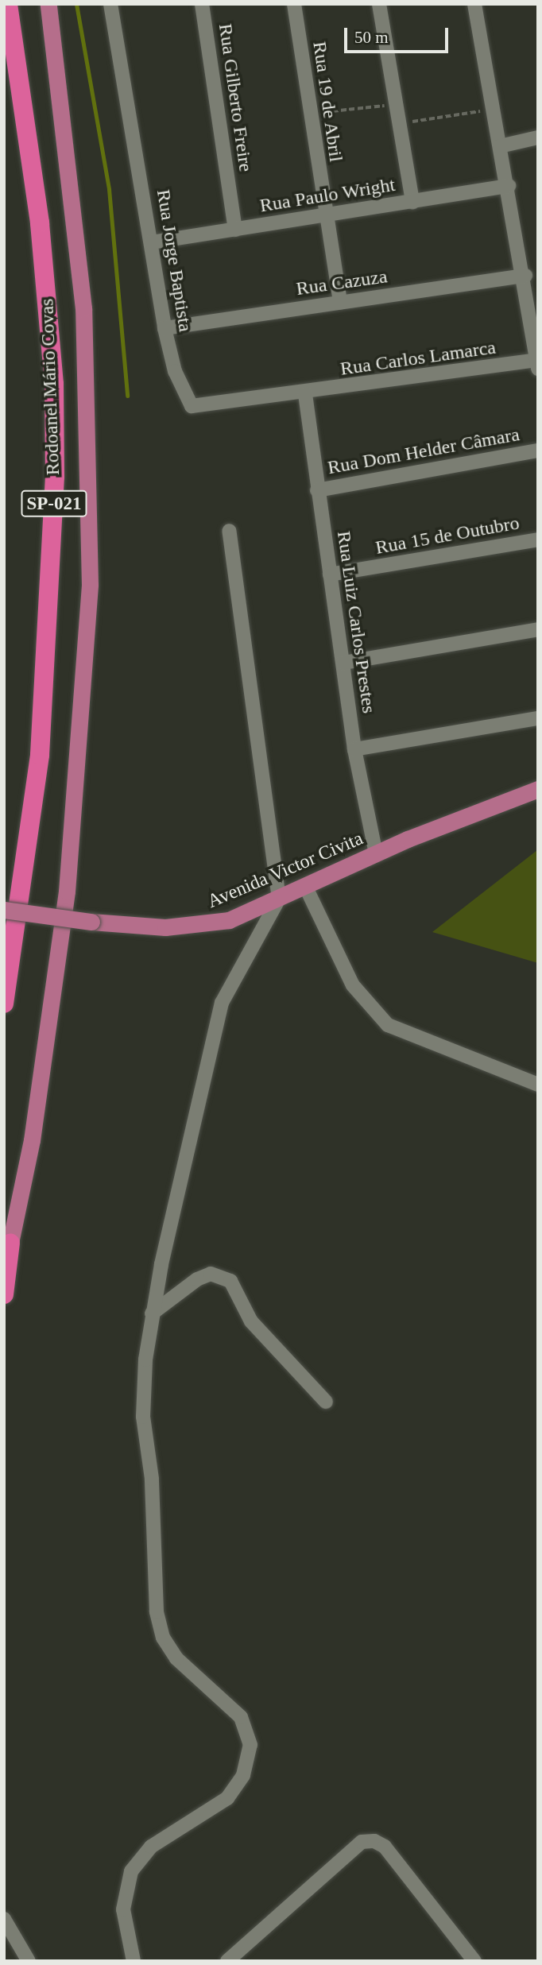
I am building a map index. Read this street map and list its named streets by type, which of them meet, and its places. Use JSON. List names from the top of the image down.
{
  "streets": {
    "highway": ["Rodoanel Mário Covas", "SP-021"],
    "main road": ["Avenida Victor Civita"],
    "street": [
      "Rua Gilberto Freire",
      "Rua 19 de Abril",
      "Rua Paulo Wright",
      "Rua Jorge Baptista",
      "Rua Cazuza",
      "Rua Carlos Lamarca",
      "Rua Dom Helder Câmara",
      "Rua 15 de Outubro",
      "Rua Luiz Carlos Prestes"
    ]
  },
  "crossings": [
    ["Rua Gilberto Freire", "Rua Paulo Wright"],
    ["Rua 19 de Abril", "Rua Paulo Wright"],
    ["Rua 19 de Abril", "Rua Cazuza"],
    ["Rua Paulo Wright", "Rua Jorge Baptista"],
    ["Rua Jorge Baptista", "Rua Cazuza"],
    ["Rua Jorge Baptista", "Rua Carlos Lamarca"],
    ["Rua Jorge Baptista", "Rua Luiz Carlos Prestes"],
    ["Rua Carlos Lamarca", "Rua Luiz Carlos Prestes"],
    ["Rua Dom Helder Câmara", "Rua Luiz Carlos Prestes"],
    ["Rua 15 de Outubro", "Rua Luiz Carlos Prestes"],
    ["Rua Luiz Carlos Prestes", "Avenida Victor Civita"]
  ],
  "scale_bar": "50 m"
}
